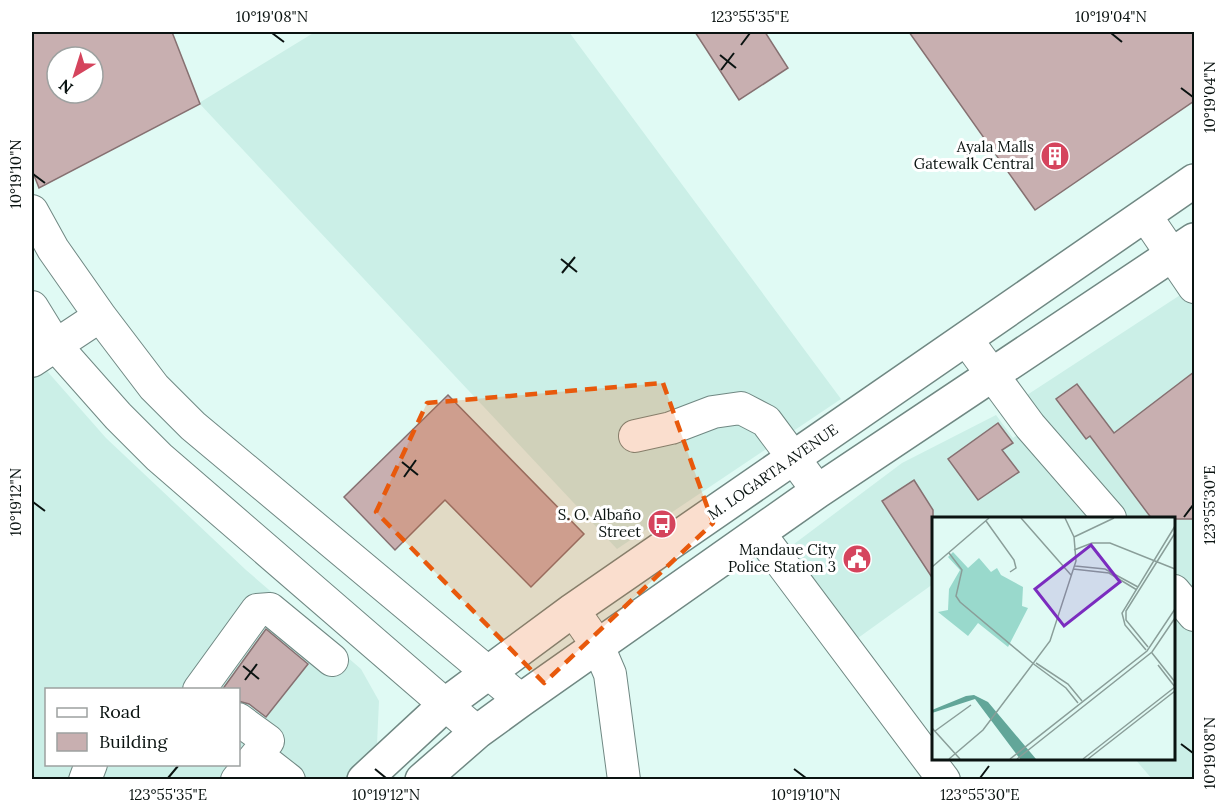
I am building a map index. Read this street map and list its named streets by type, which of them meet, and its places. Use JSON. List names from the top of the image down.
{
  "streets": {
    "main road": ["M. LOGARTA AVENUE"]
  },
  "places": {
    "building": ["Ayala Malls Gatewalk Central"],
    "bus stop": ["S. O. Albaño Street"],
    "public building": ["Mandaue City Police Station 3"]
  },
  "legend": ["Road", "Building"],
  "north": "bottom left",
  "coordinates": [
    "10°19'08\"N",
    "123°55'35\"E",
    "10°19'04\"N",
    "10°19'10\"N",
    "10°19'12\"N",
    "123°55'30\"E"
  ]
}
